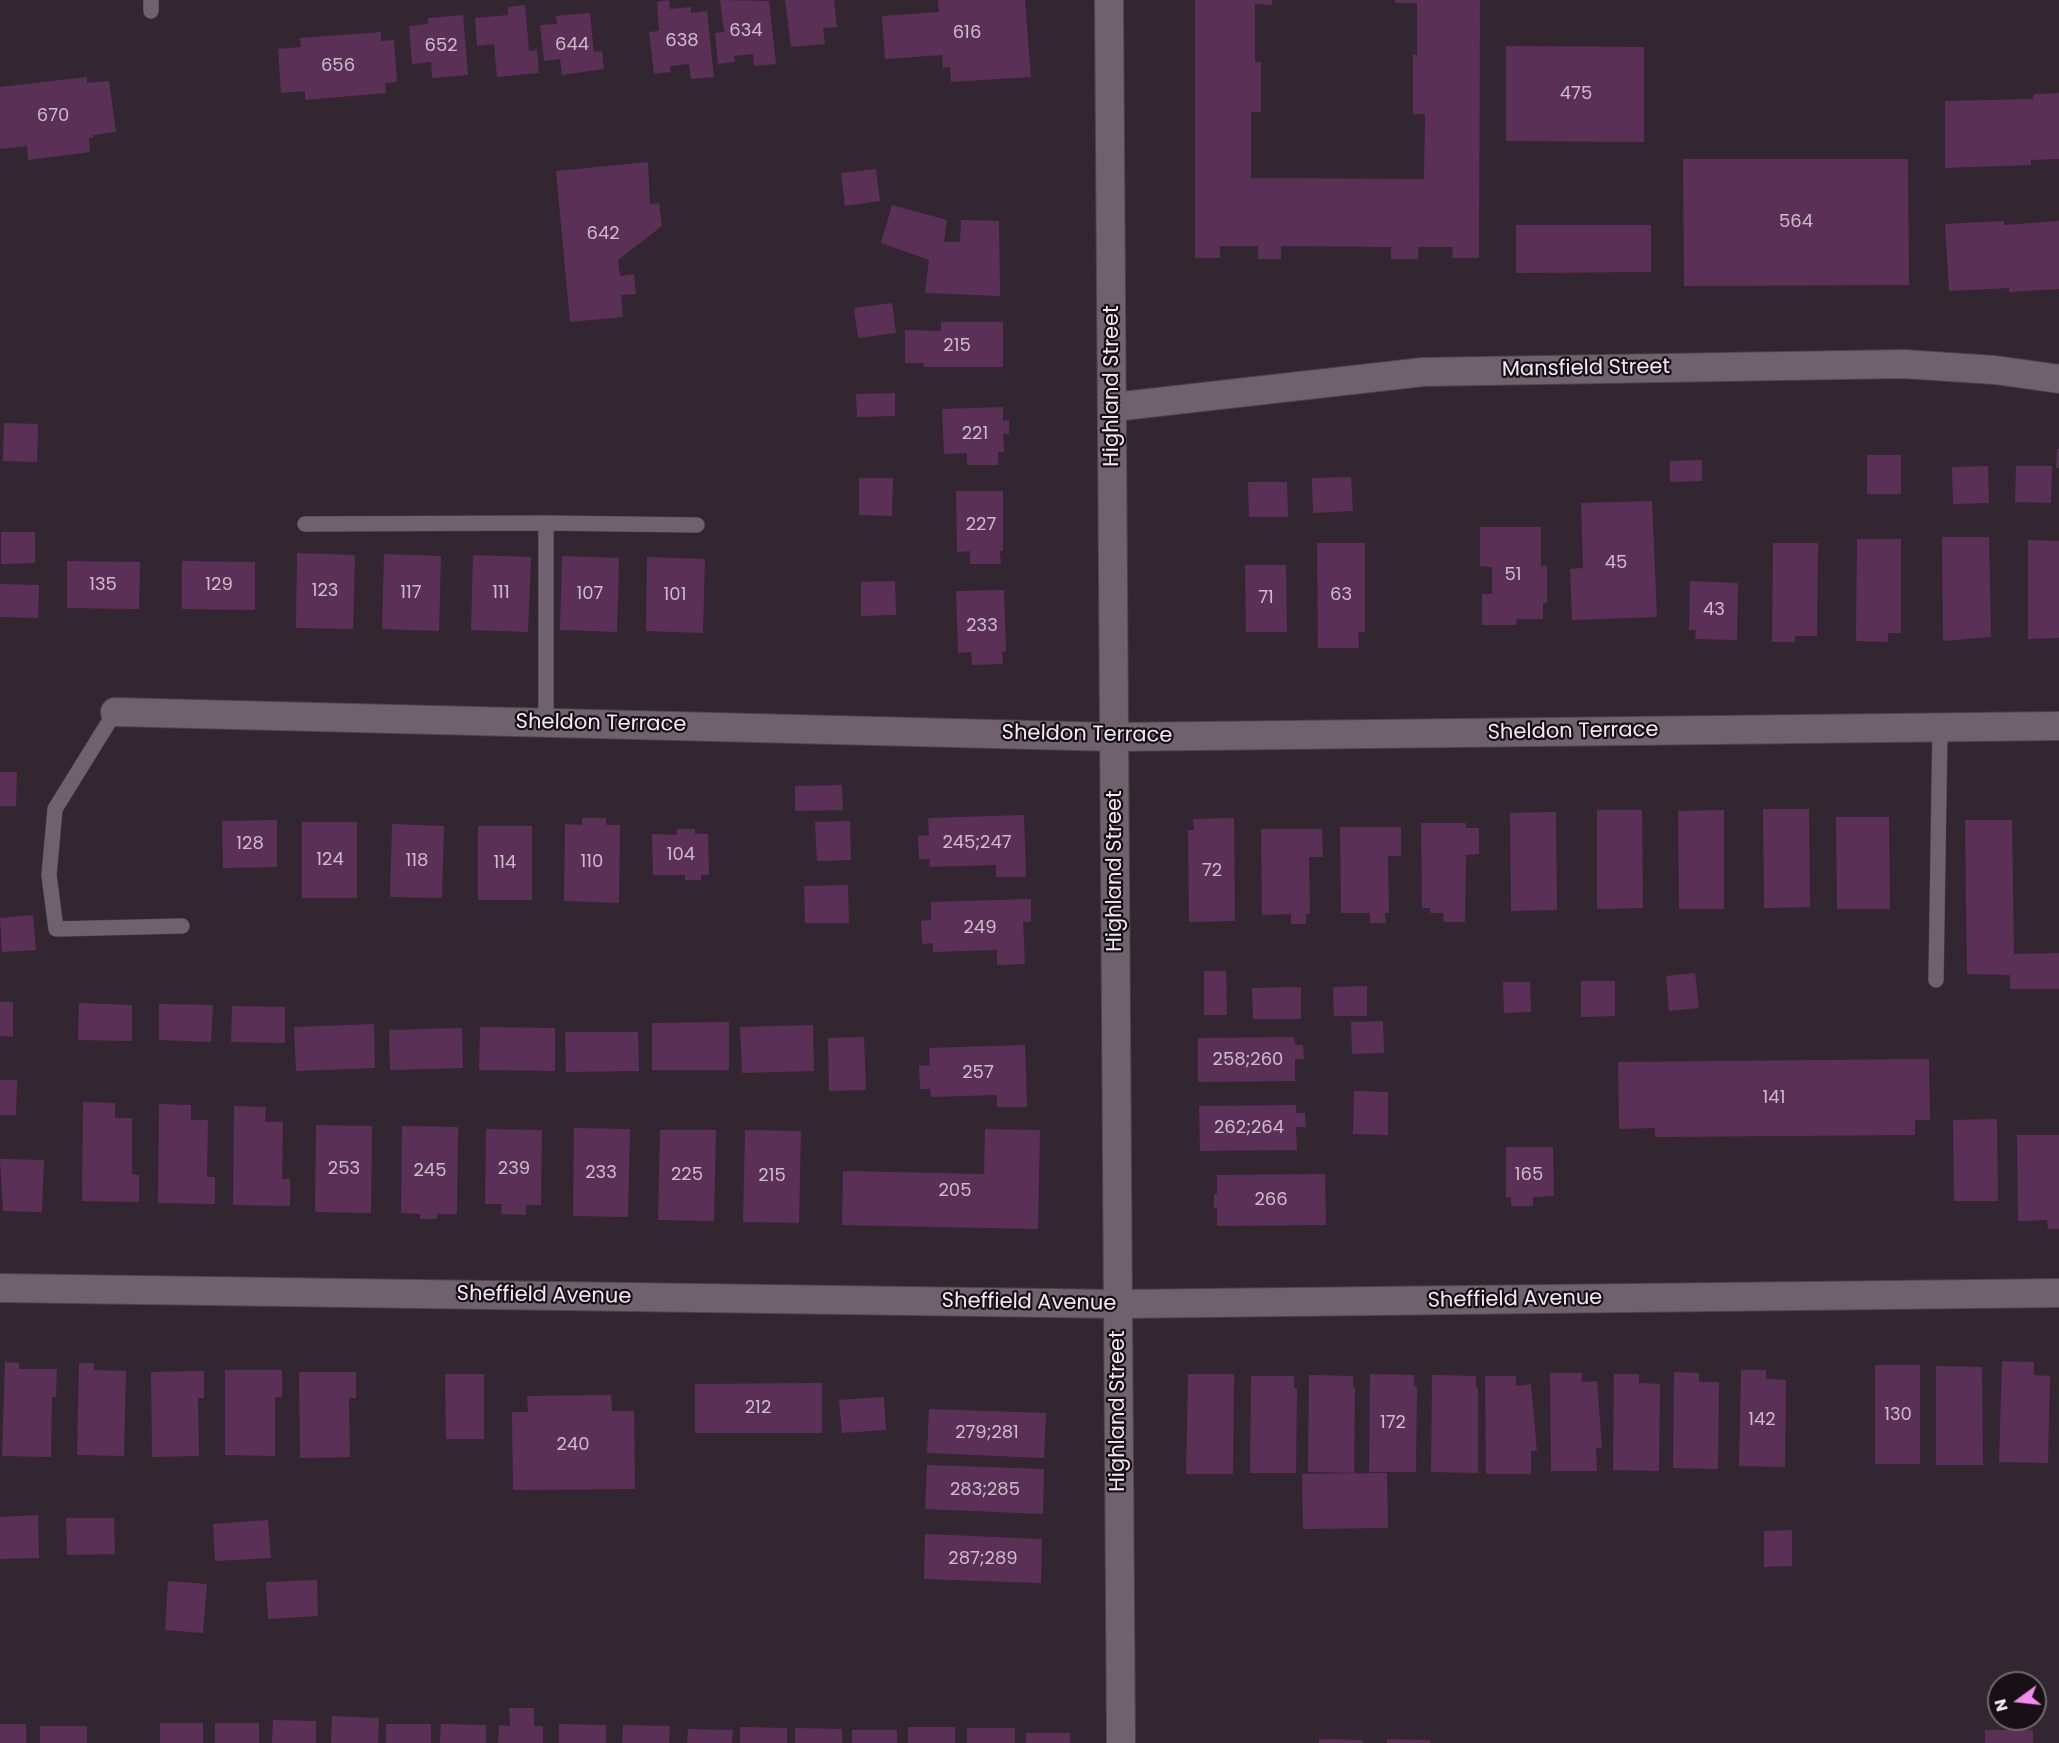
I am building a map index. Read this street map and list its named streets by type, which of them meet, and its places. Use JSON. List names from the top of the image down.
{
  "streets": {
    "street": [
      "Mansfield Street",
      "Highland Street",
      "Sheldon Terrace",
      "Sheffield Avenue"
    ]
  },
  "crossings": [
    ["Mansfield Street", "Highland Street"],
    ["Highland Street", "Sheldon Terrace"],
    ["Highland Street", "Sheffield Avenue"]
  ],
  "house_numbers": [
    "634",
    "616",
    "638",
    "644",
    "652",
    "656",
    "475",
    "670",
    "564",
    "642",
    "215",
    "221",
    "227",
    "45",
    "51",
    "135",
    "129",
    "123",
    "117",
    "111",
    "107",
    "101",
    "63",
    "71",
    "43",
    "233",
    "245;247",
    "128",
    "104",
    "124",
    "118",
    "110",
    "114",
    "72",
    "249",
    "258;260",
    "257",
    "141",
    "262;264",
    "253",
    "239",
    "245",
    "233",
    "225",
    "165",
    "215",
    "205",
    "266",
    "212",
    "130",
    "142",
    "172",
    "279;281",
    "240",
    "283;285",
    "287;289"
  ],
  "north": "left"
}
